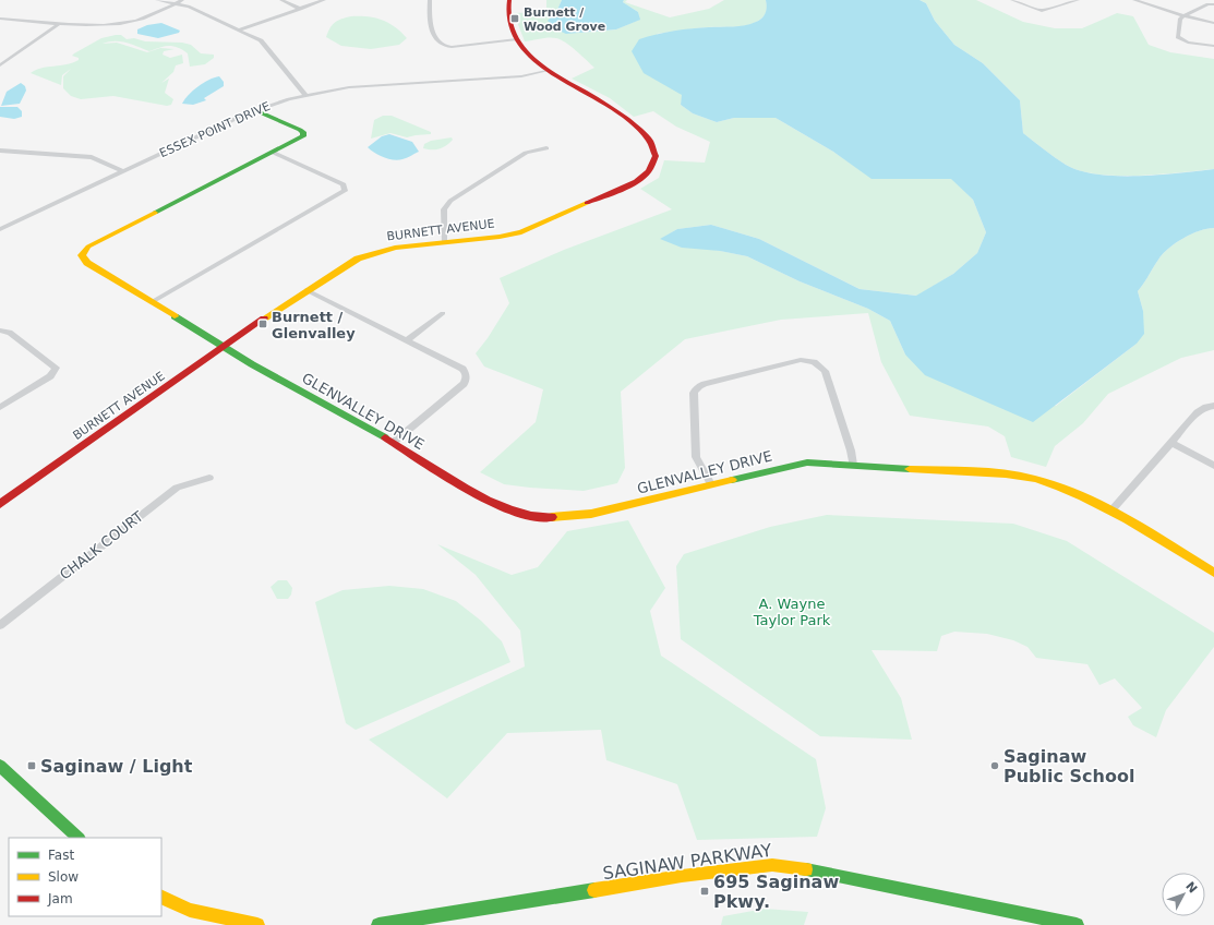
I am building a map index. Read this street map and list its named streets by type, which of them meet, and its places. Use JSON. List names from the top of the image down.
{
  "streets": {
    "street": [
      "ESSEX POINT DRIVE",
      "BURNETT AVENUE",
      "GLENVALLEY DRIVE",
      "CHALK COURT",
      "SAGINAW PARKWAY"
    ]
  },
  "crossings": [
    ["ESSEX POINT DRIVE", "BURNETT AVENUE"],
    ["BURNETT AVENUE", "GLENVALLEY DRIVE"]
  ],
  "parks": ["A. Wayne Taylor Park"],
  "places": {
    "transit": [
      "Burnett / Wood Grove",
      "Burnett / Glenvalley",
      "Saginaw / Light",
      "695 Saginaw Pkwy."
    ],
    "other": ["Saginaw Public School"]
  },
  "legend": ["Fast", "Slow", "Jam"],
  "north": "top right"
}
